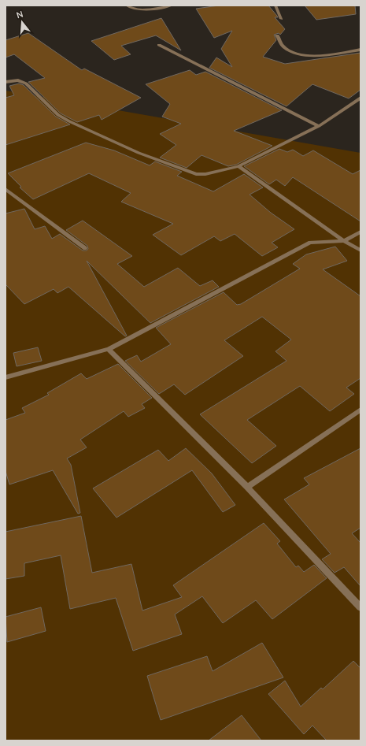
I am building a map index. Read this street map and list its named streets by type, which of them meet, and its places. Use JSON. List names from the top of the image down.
{
  "north": "top"
}
